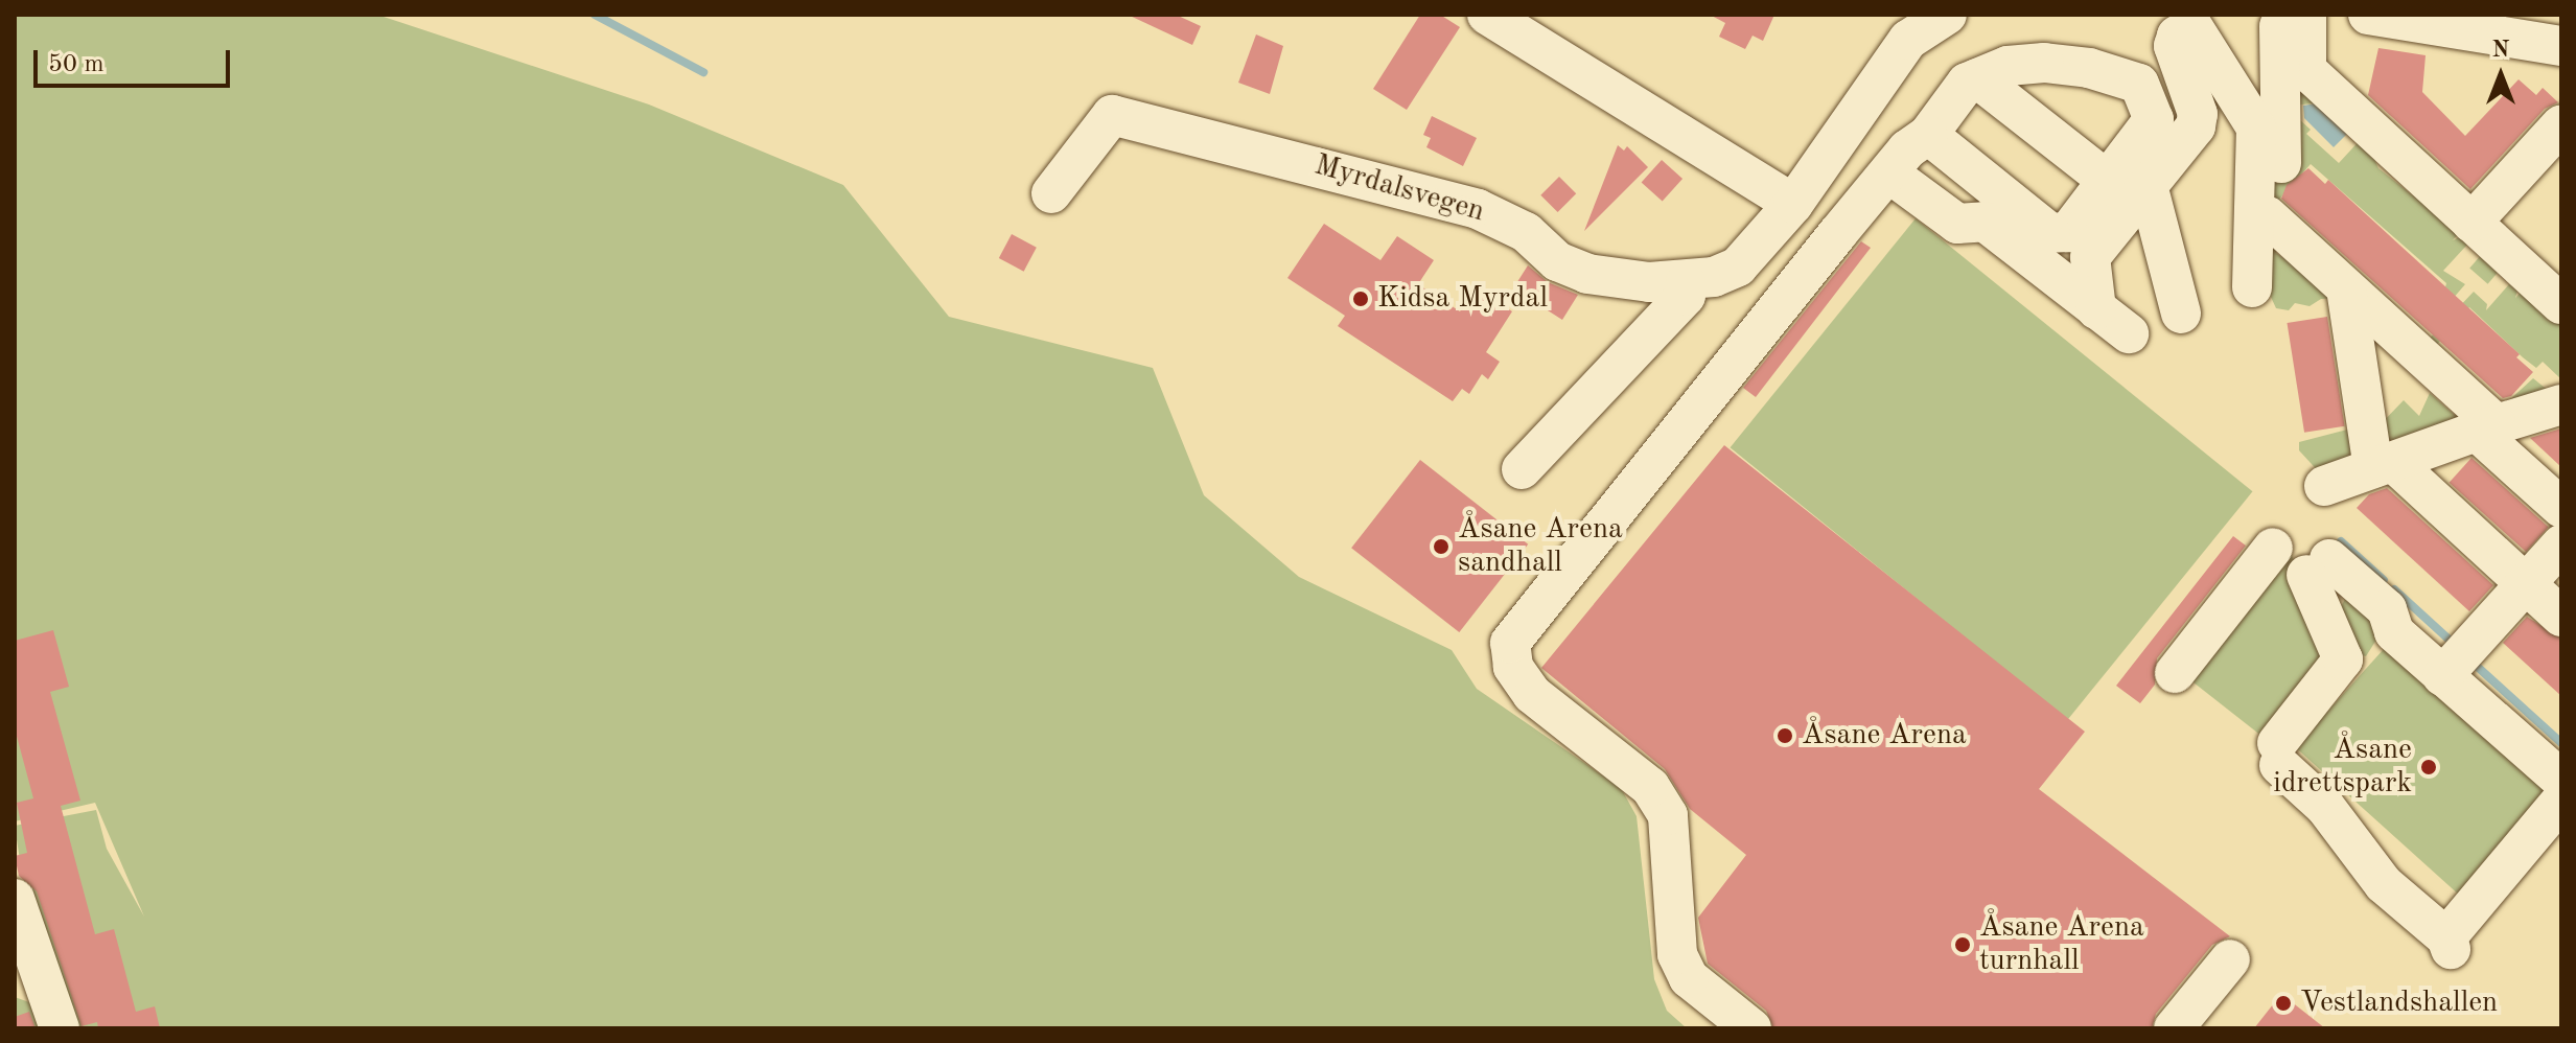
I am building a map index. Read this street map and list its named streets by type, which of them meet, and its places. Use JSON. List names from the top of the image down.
{
  "streets": {
    "street": ["Myrdalsvegen"]
  },
  "places": [
    "Kidsa Myrdal",
    "Åsane Arena sandhall",
    "Åsane Arena",
    "Åsane idrettspark",
    "Åsane Arena turnhall",
    "Vestlandshallen"
  ],
  "scale_bar": "50 m",
  "north": "top"
}
